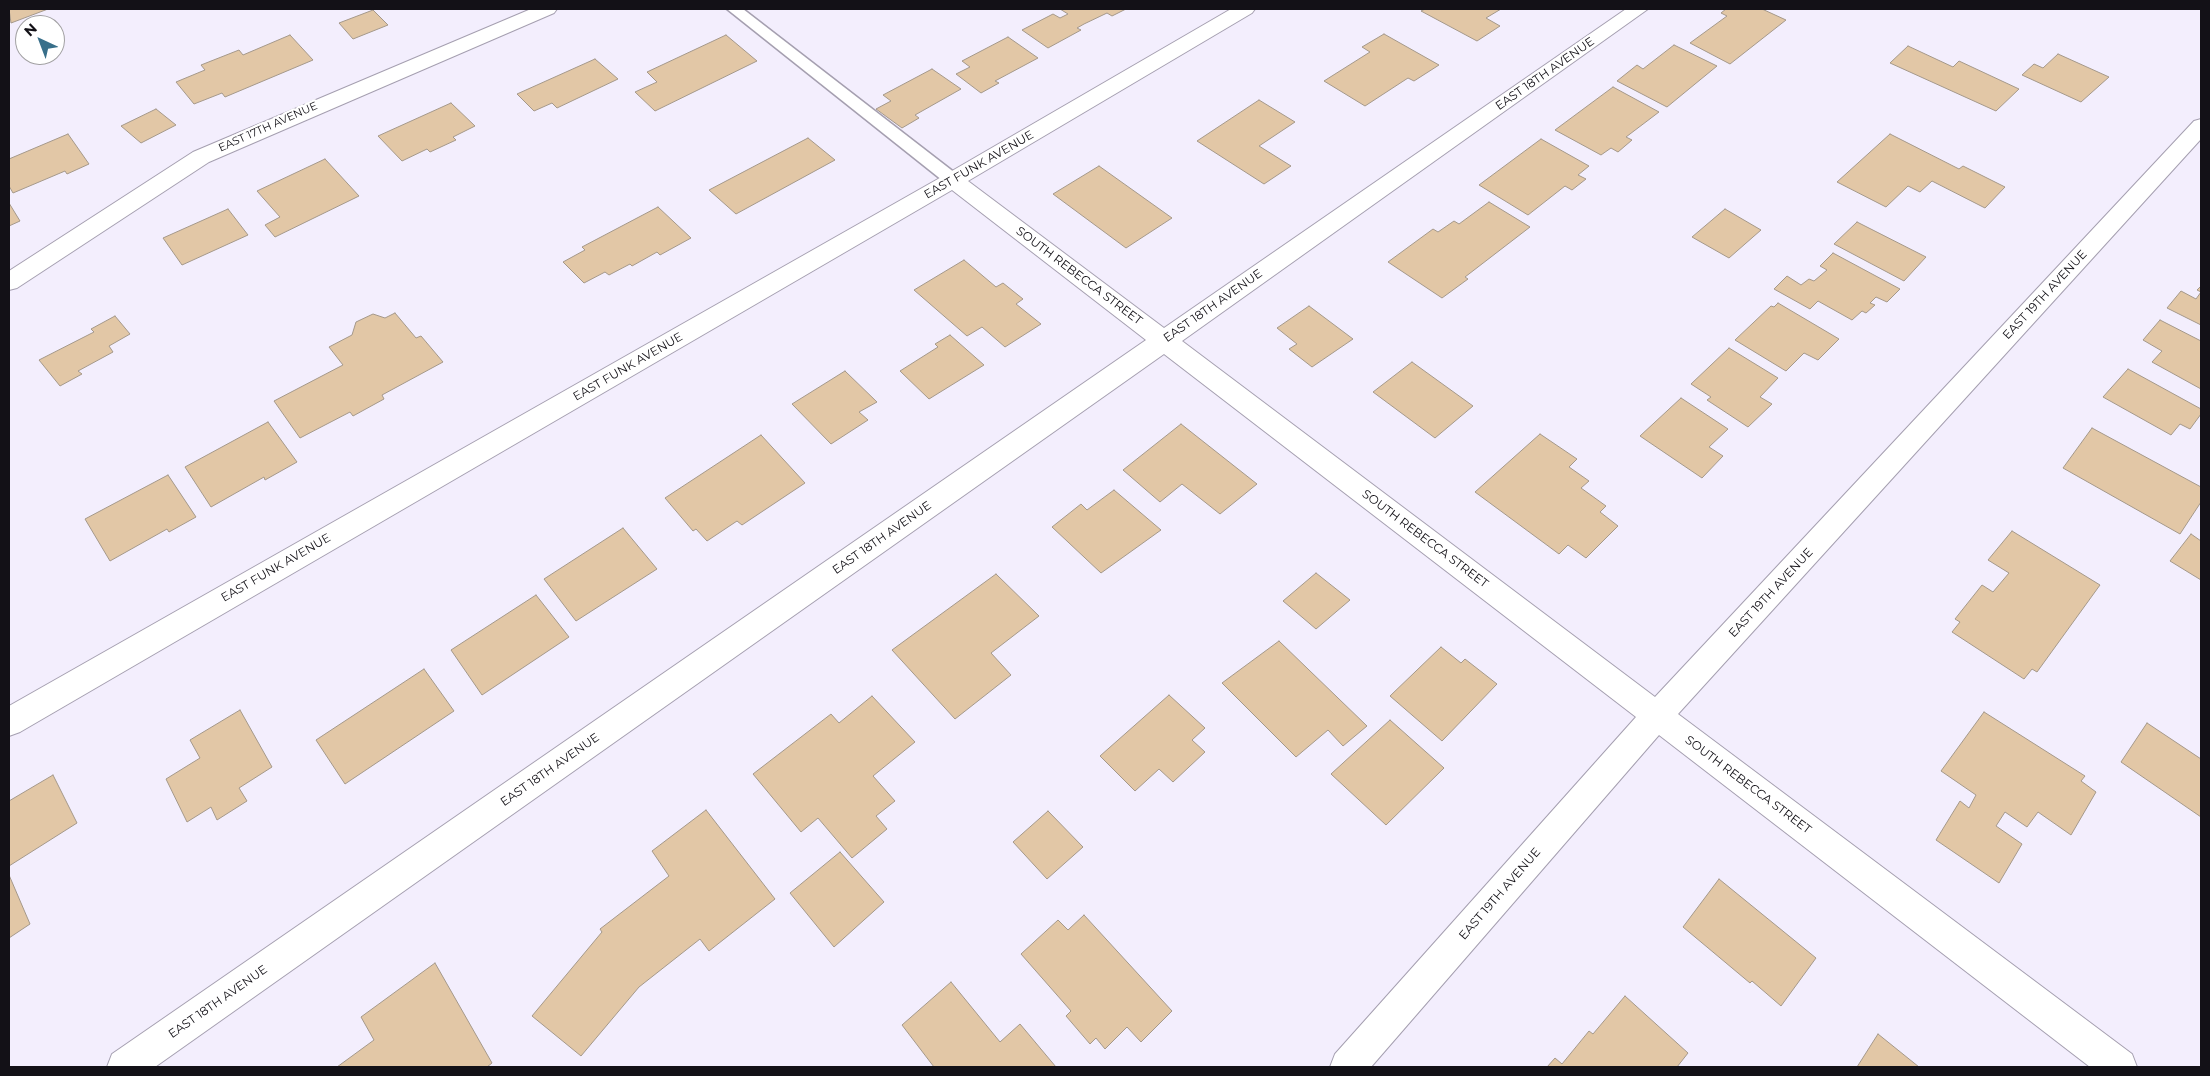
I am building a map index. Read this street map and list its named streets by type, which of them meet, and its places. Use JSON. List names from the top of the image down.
{
  "streets": {
    "street": [
      "EAST 18TH AVENUE",
      "EAST 17TH AVENUE",
      "EAST FUNK AVENUE",
      "SOUTH REBECCA STREET",
      "EAST 19TH AVENUE"
    ]
  },
  "crossings": [
    ["EAST 18TH AVENUE", "SOUTH REBECCA STREET"],
    ["EAST FUNK AVENUE", "SOUTH REBECCA STREET"],
    ["SOUTH REBECCA STREET", "EAST 19TH AVENUE"]
  ],
  "north": "top left"
}
